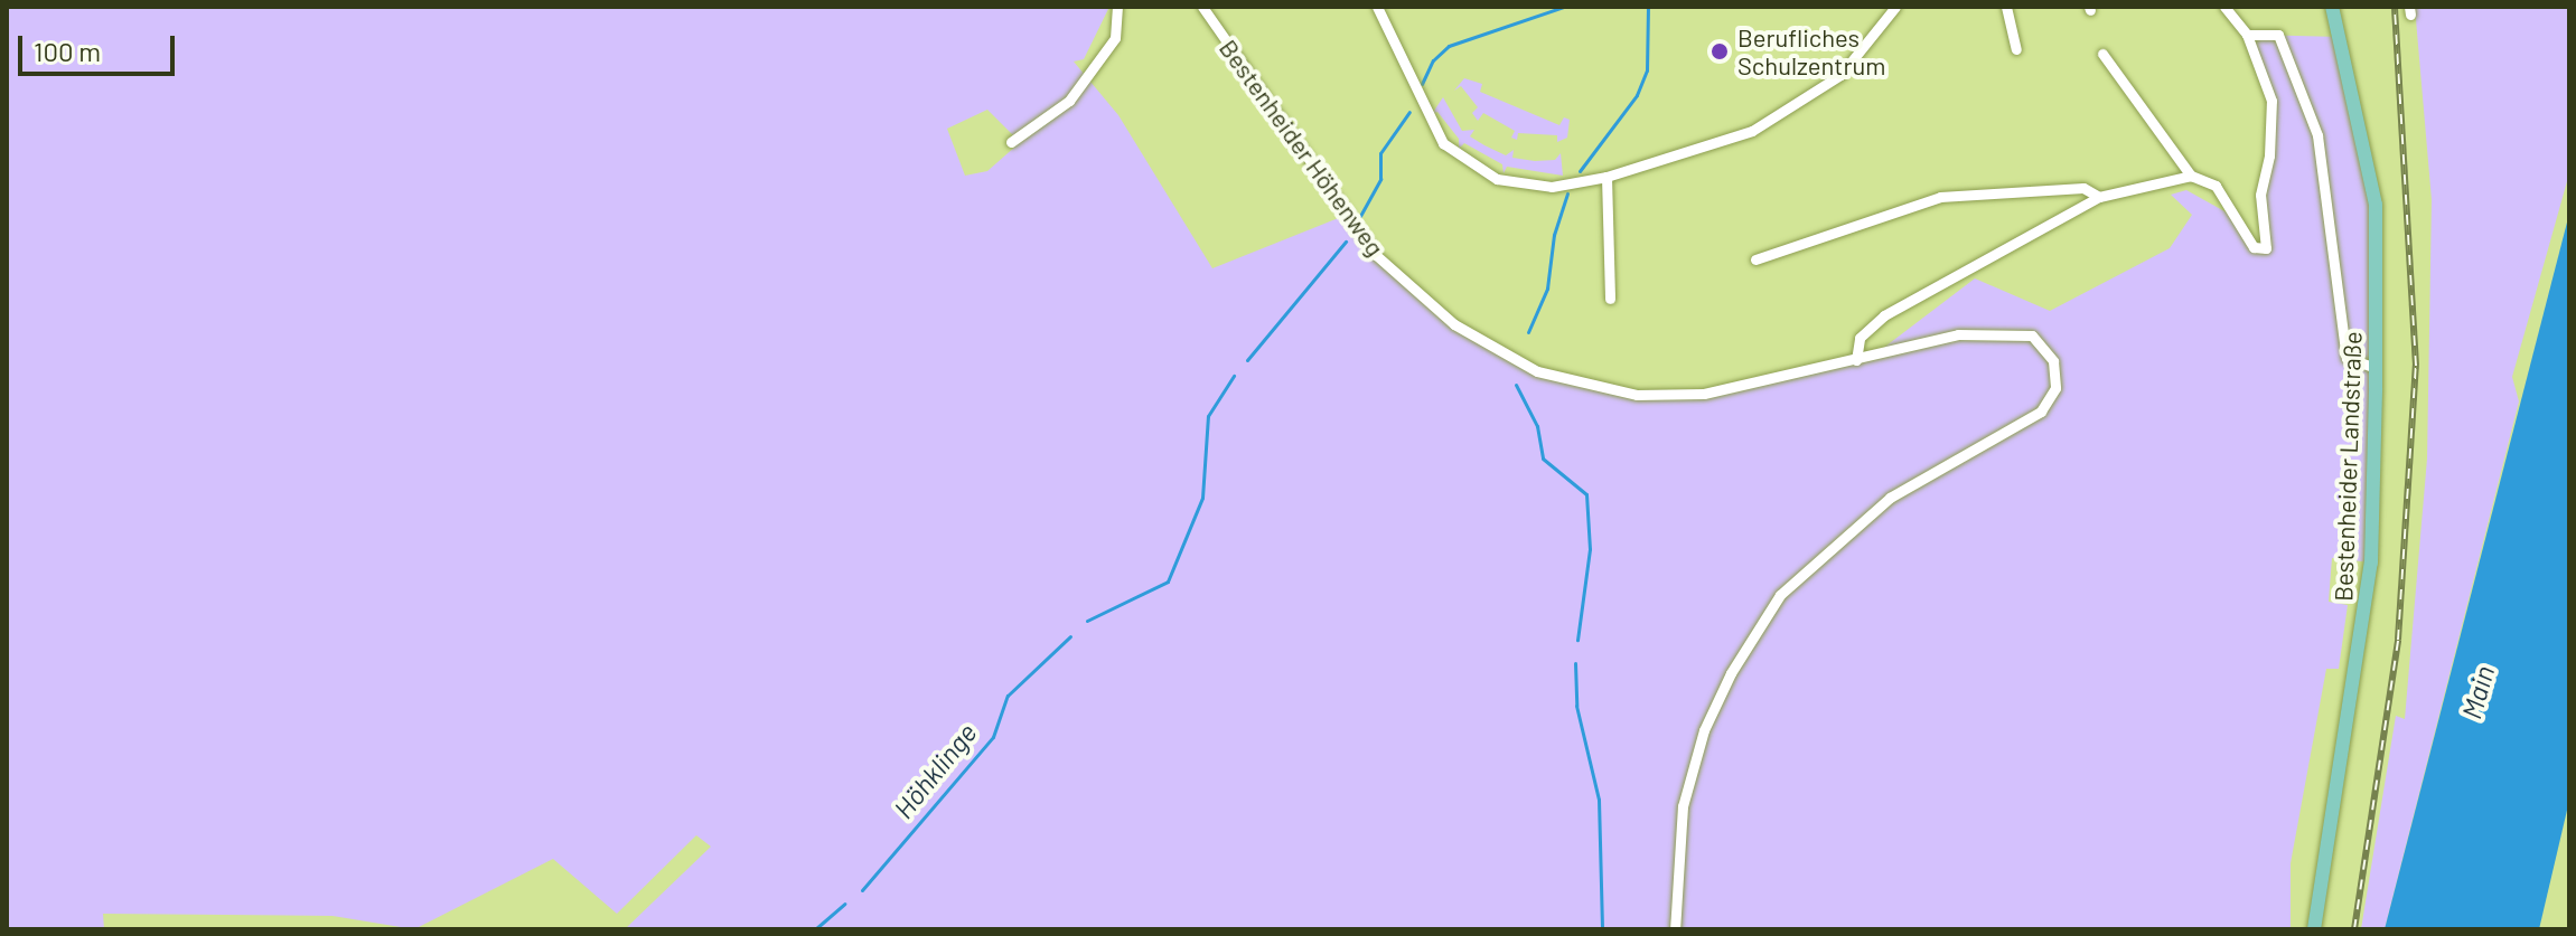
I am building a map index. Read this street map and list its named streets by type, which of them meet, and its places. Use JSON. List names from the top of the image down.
{
  "streets": {
    "main road": ["Bestenheider Landstraße"],
    "street": ["Bestenheider Höhenweg"]
  },
  "water": ["Main", "Höhklinge"],
  "places": ["Berufliches Schulzentrum"],
  "scale_bar": "100 m"
}
